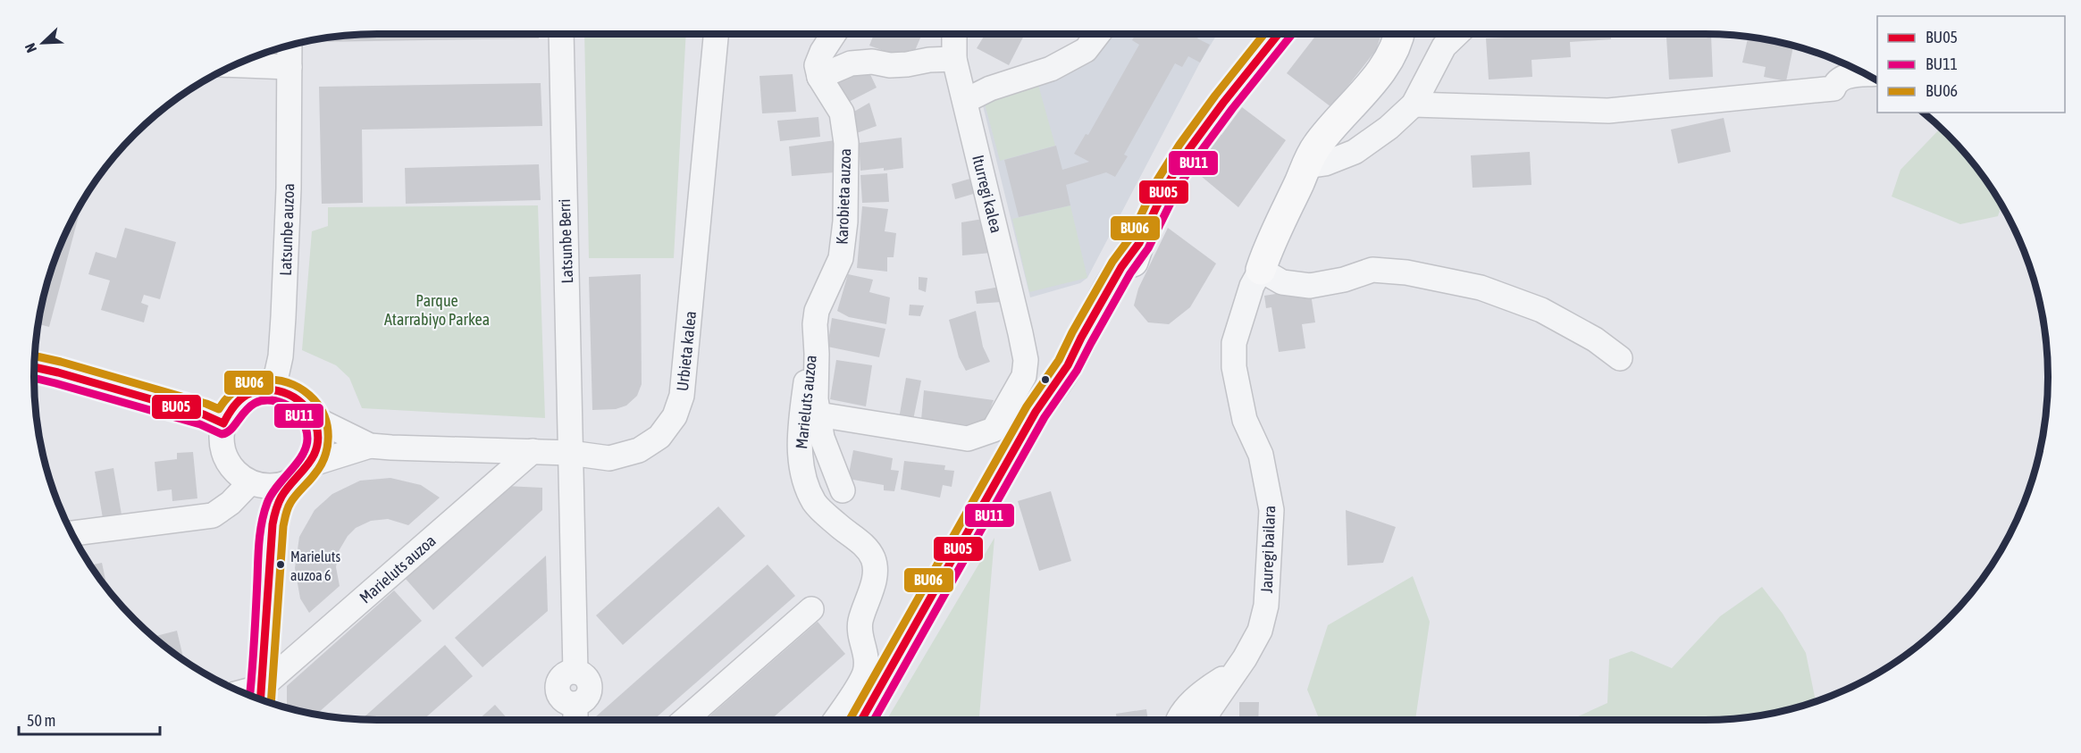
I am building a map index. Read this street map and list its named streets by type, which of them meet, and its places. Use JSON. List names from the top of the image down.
{
  "streets": {
    "street": [
      "Iturregi kalea",
      "Karobieta auzoa",
      "Latsunbe auzoa",
      "Latsunbe Berri",
      "Urbieta kalea",
      "Marieluts auzoa",
      "Jauregi bailara"
    ]
  },
  "crossings": [
    ["Iturregi kalea", "Karobieta auzoa"],
    ["Karobieta auzoa", "Marieluts auzoa"],
    ["Latsunbe auzoa", "Urbieta kalea"],
    ["Latsunbe Berri", "Urbieta kalea"],
    ["Urbieta kalea", "Marieluts auzoa"]
  ],
  "parks": ["Parque Atarrabiyo Parkea"],
  "places": ["Marieluts auzoa 6"],
  "lines": ["transit line BU05", "transit line BU11", "transit line BU06"],
  "legend": ["BU05", "BU11", "BU06"],
  "scale_bar": "50 m",
  "north": "bottom left"
}
